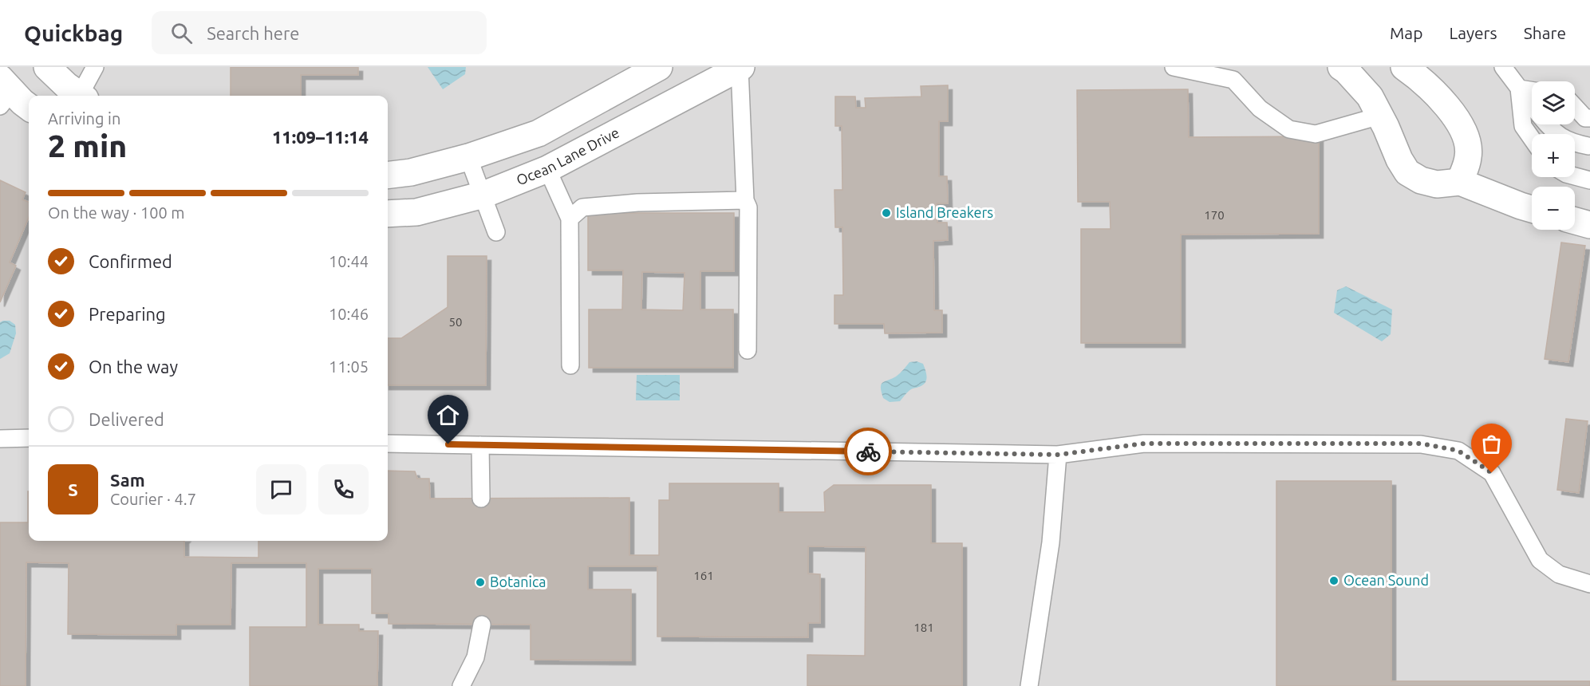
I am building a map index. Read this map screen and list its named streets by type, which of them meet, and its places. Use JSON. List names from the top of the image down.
{
  "streets": {
    "street": ["Ocean Lane Drive"]
  },
  "places": ["Island Breakers", "Ocean Sound", "Botanica"],
  "house_numbers": [
    "170",
    "50",
    "161",
    "181"
  ],
  "page": {
    "header": "Quickbag",
    "search": "Search here",
    "nav": ["Map", "Layers", "Share"],
    "map_buttons": ["+", "−"],
    "heading": ["2 min", "Arriving in", "11:09–11:14"],
    "panel": ["Sam", "Courier · 4.7"],
    "bar": "On the way · 100 m",
    "list": [
      ["Confirmed", "10:44"],
      ["Preparing", "10:46"],
      ["On the way", "11:05"],
      "Delivered"
    ],
    "round": "S"
  }
}
